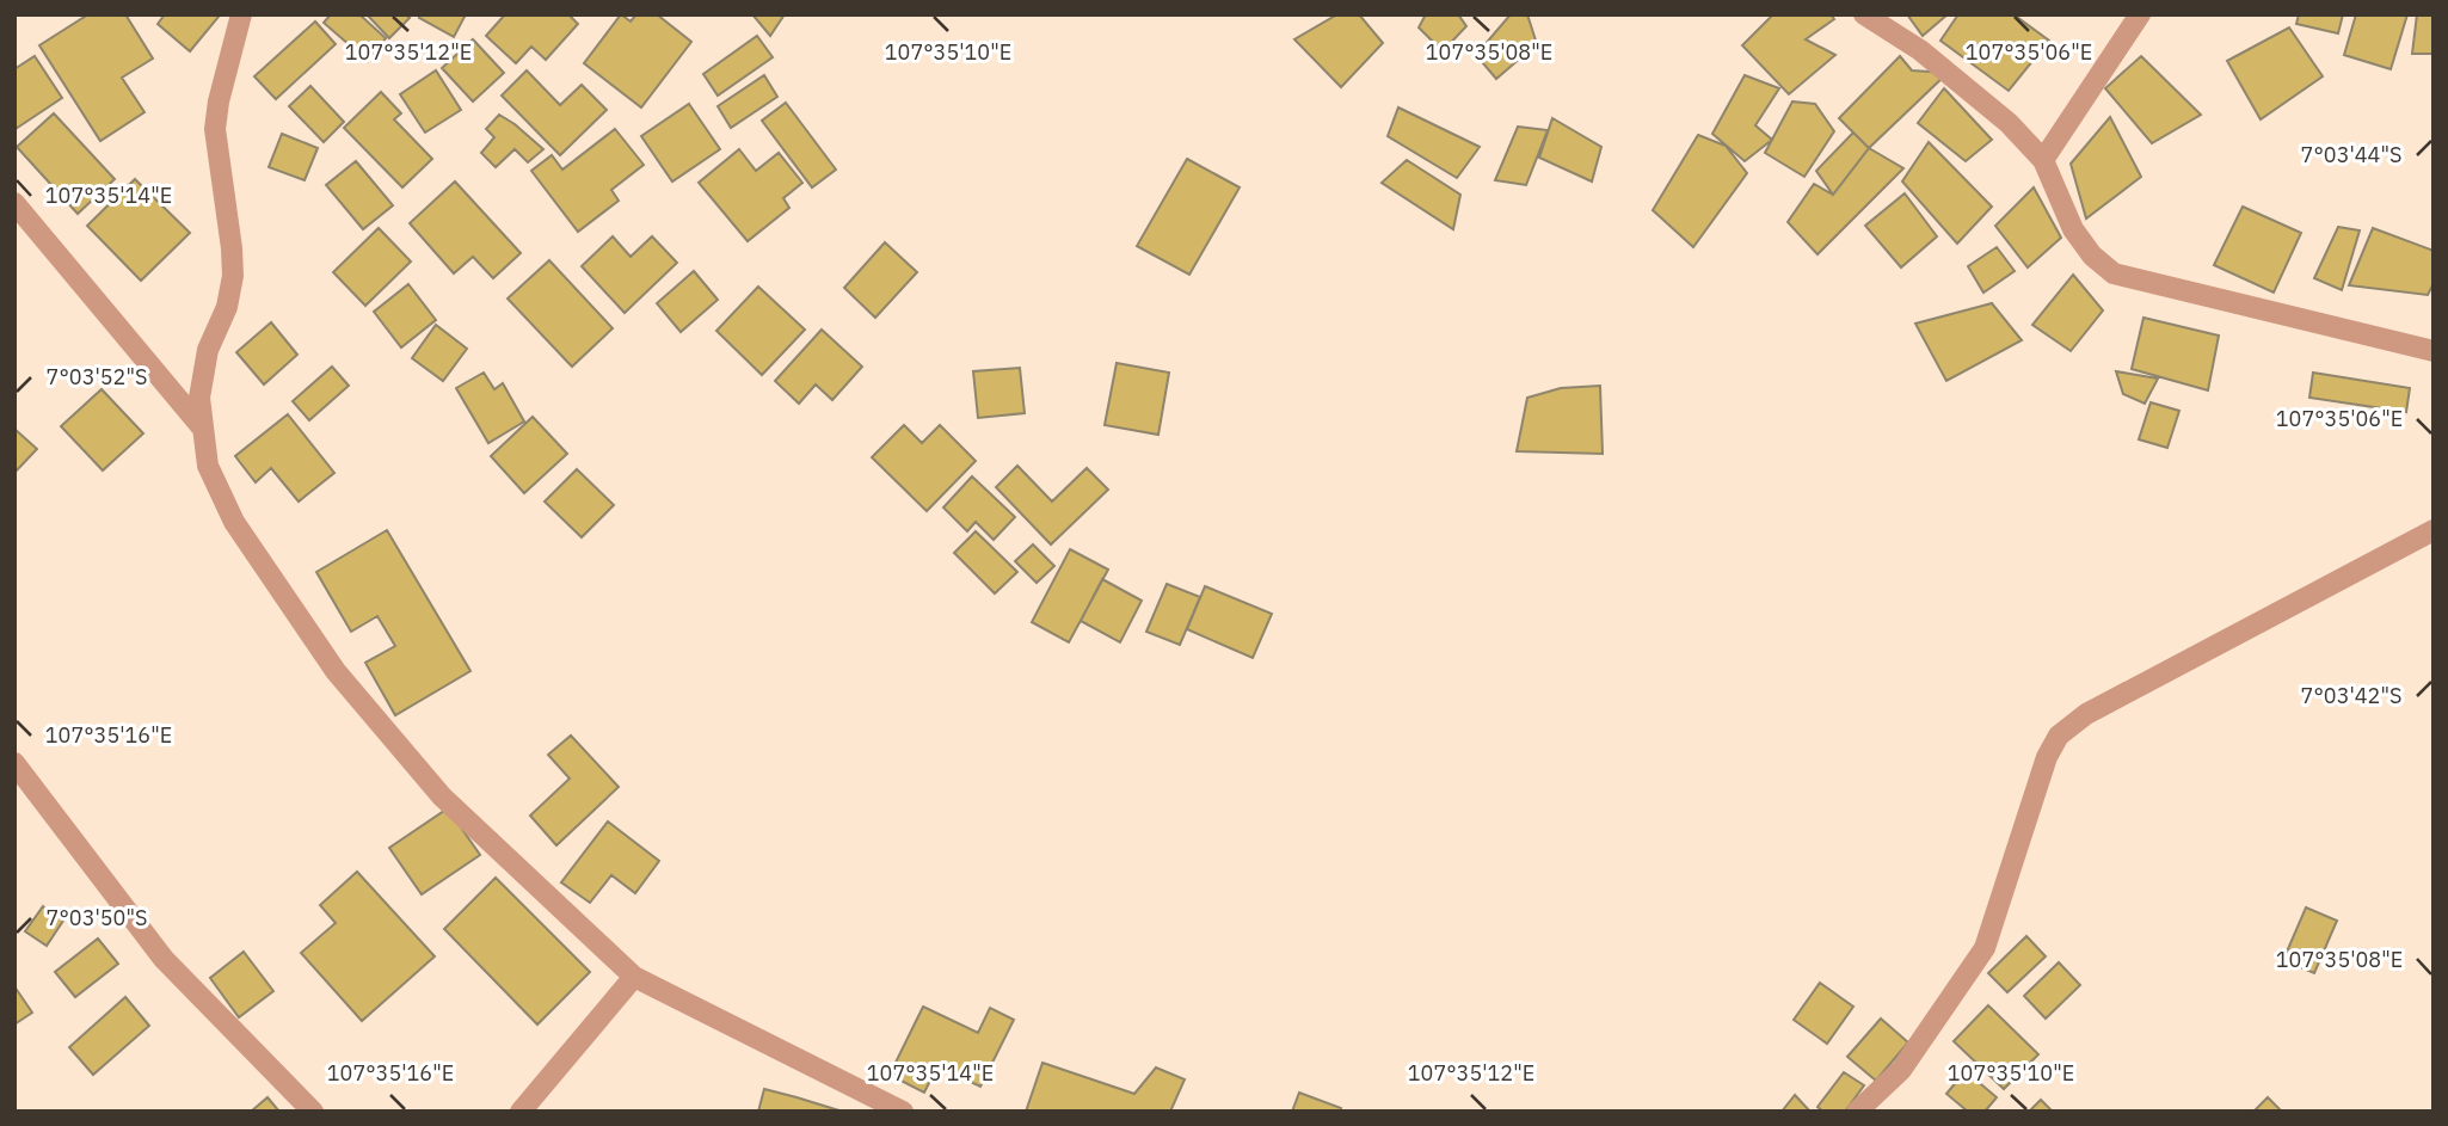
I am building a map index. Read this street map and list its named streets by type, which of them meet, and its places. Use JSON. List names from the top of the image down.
{
  "coordinates": [
    "107°35'12\"E",
    "107°35'10\"E",
    "107°35'08\"E",
    "107°35'06\"E",
    "7°03'44\"S",
    "107°35'14\"E",
    "7°03'52\"S",
    "7°03'42\"S",
    "107°35'16\"E",
    "7°03'50\"S"
  ]
}
